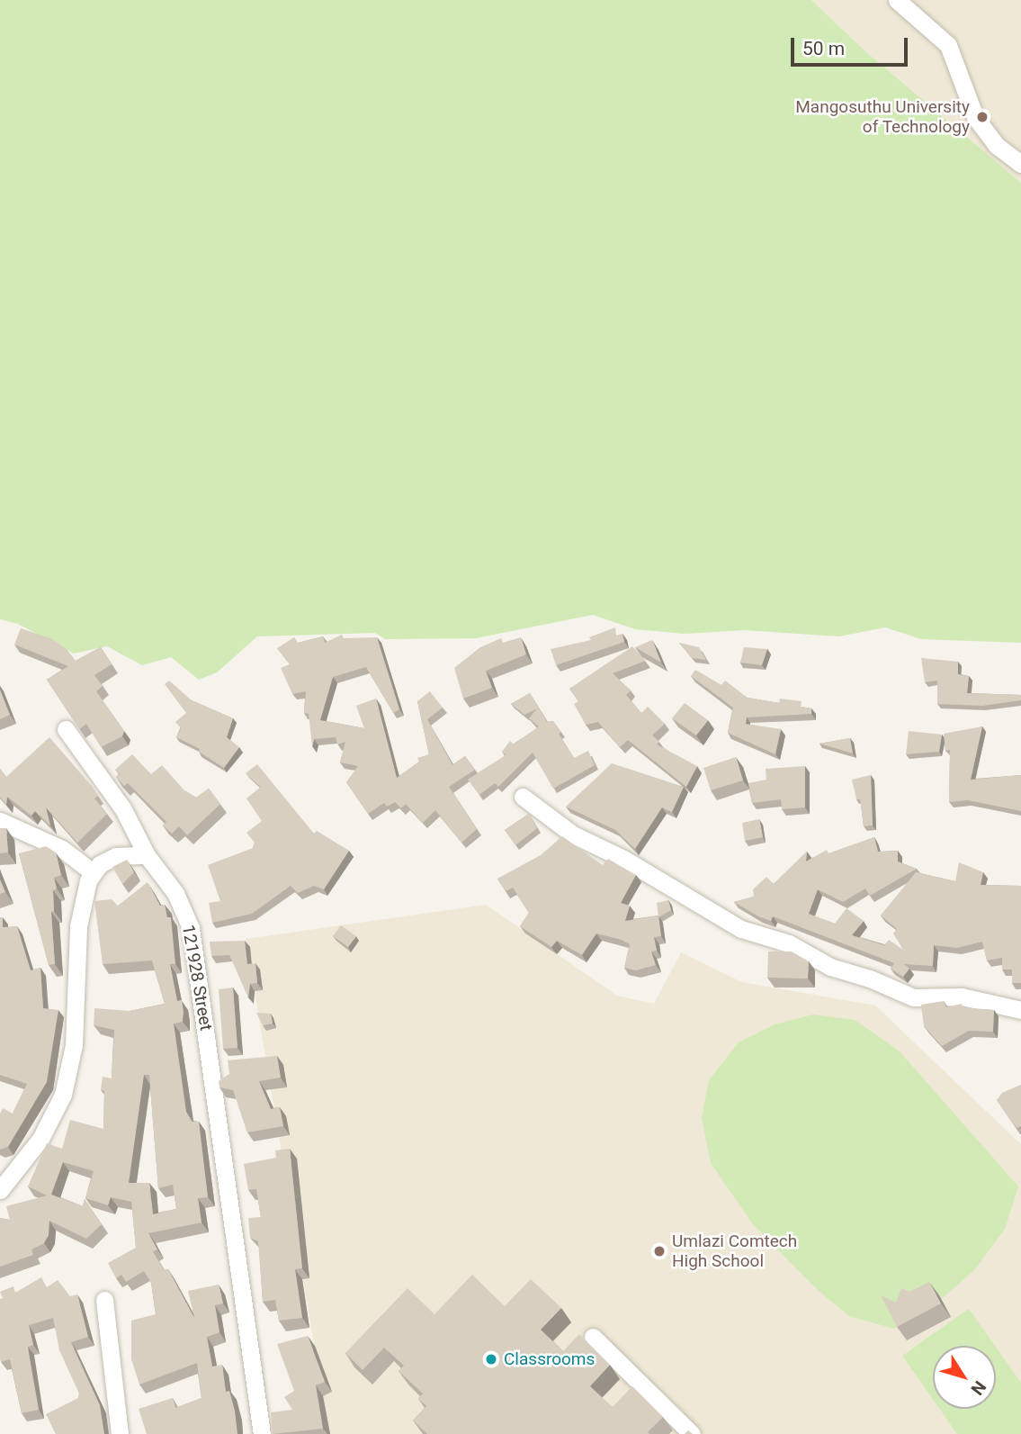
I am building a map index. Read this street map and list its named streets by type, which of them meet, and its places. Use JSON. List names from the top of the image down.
{
  "streets": {
    "street": ["121928 Street"]
  },
  "places": ["Mangosuthu University of Technology", "Umlazi Comtech High School", "Classrooms"],
  "scale_bar": "50 m",
  "north": "bottom right"
}
